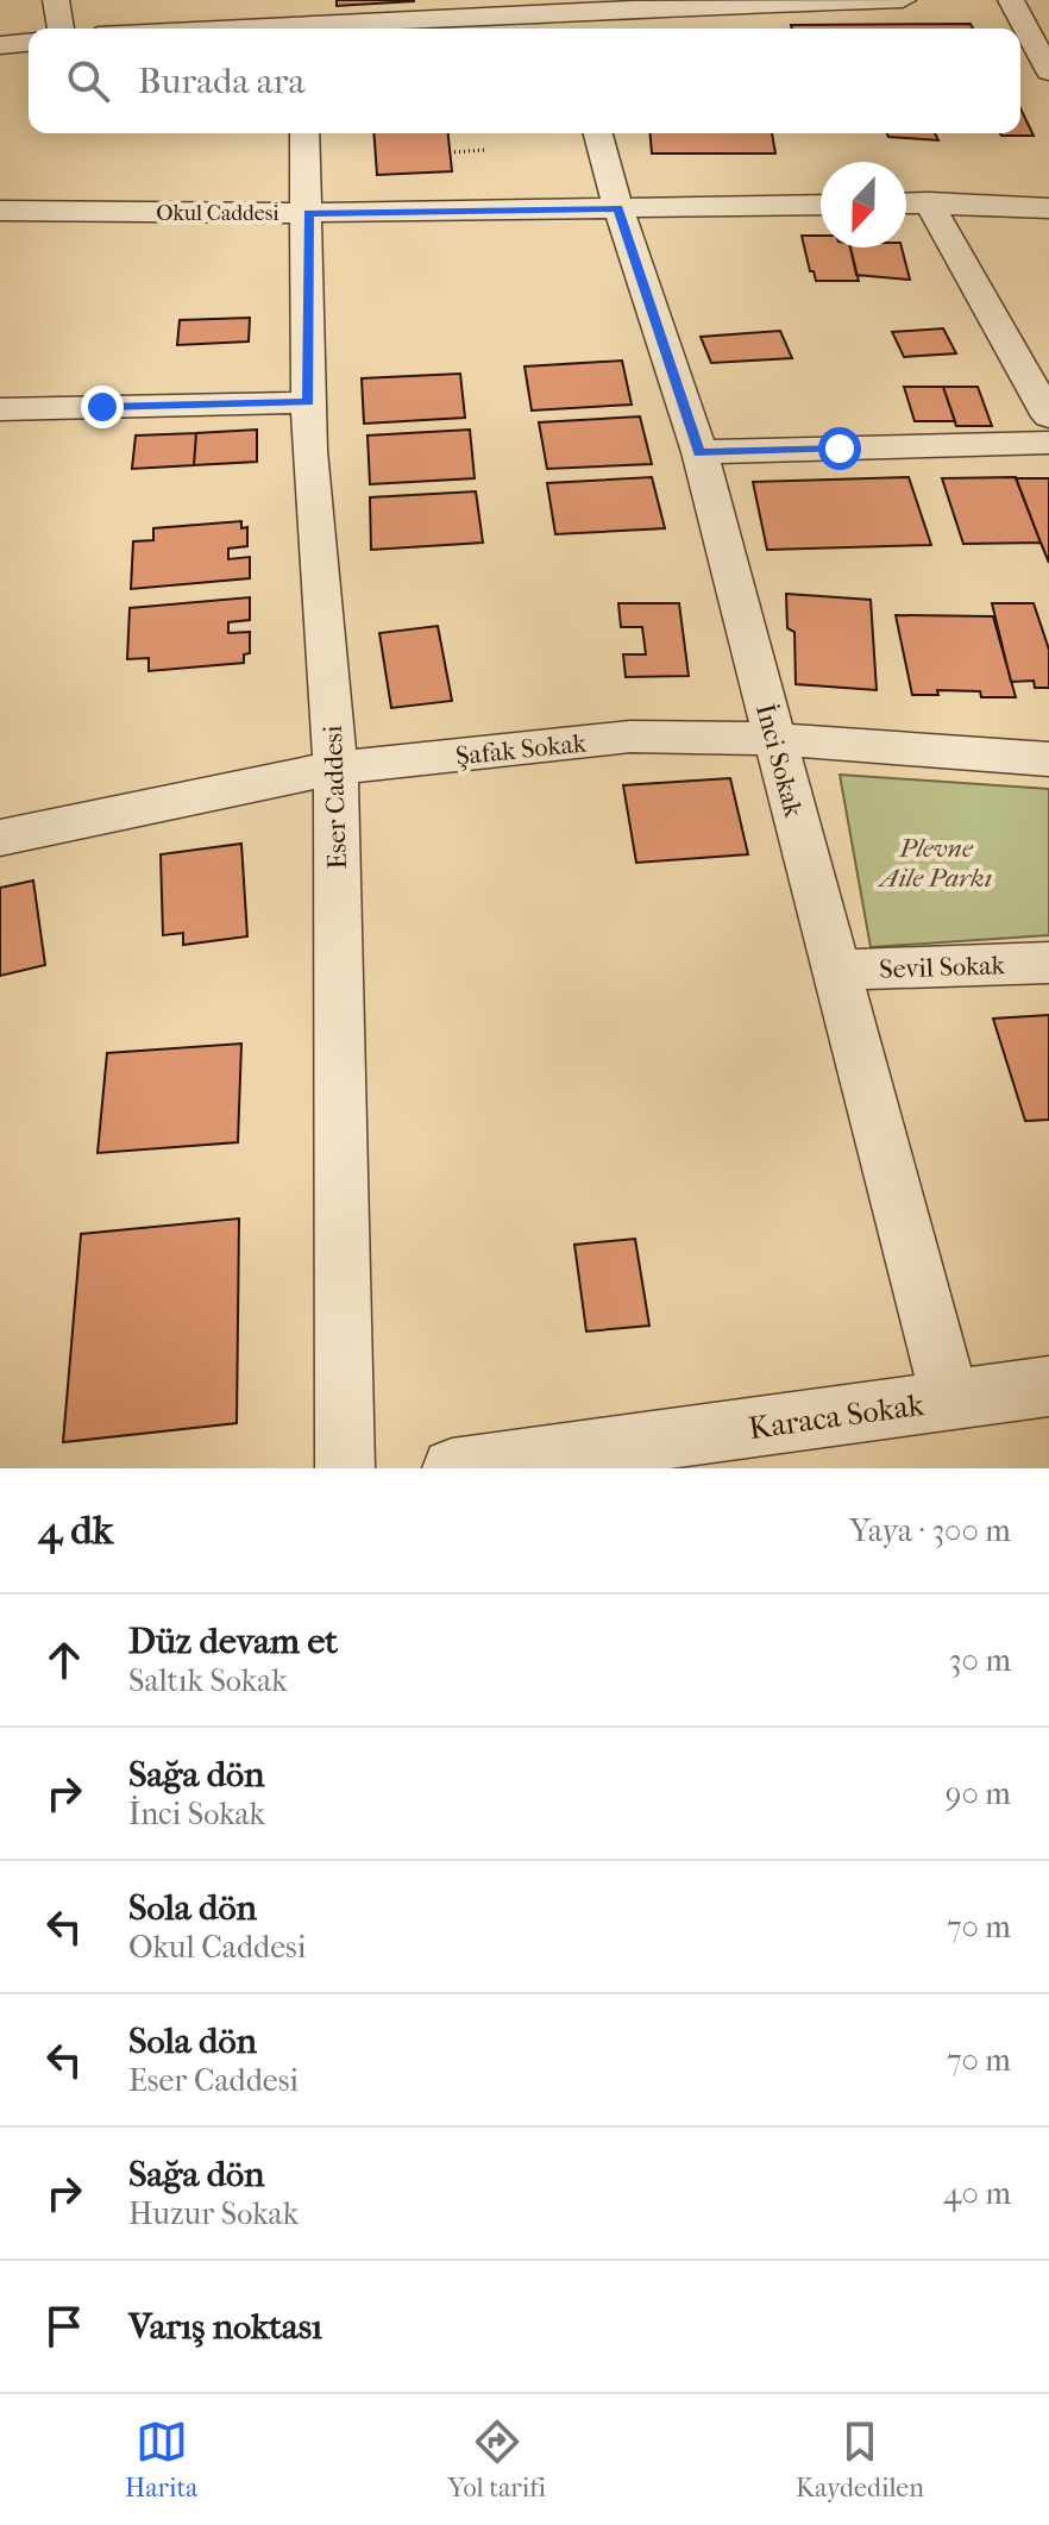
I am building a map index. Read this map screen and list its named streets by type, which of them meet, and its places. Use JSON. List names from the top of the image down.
{
  "streets": {
    "street": [
      "Okul Caddesi",
      "Şafak Sokak",
      "İnci Sokak",
      "Eser Caddesi",
      "Sevil Sokak",
      "Karaca Sokak"
    ]
  },
  "crossings": [
    ["Okul Caddesi", "İnci Sokak"],
    ["Okul Caddesi", "Eser Caddesi"],
    ["Şafak Sokak", "İnci Sokak"],
    ["Şafak Sokak", "Eser Caddesi"],
    ["İnci Sokak", "Sevil Sokak"],
    ["İnci Sokak", "Karaca Sokak"]
  ],
  "parks": ["Plevne Aile Parkı"],
  "north": "bottom",
  "page": {
    "search": "Burada ara",
    "heading": ["4 dk", "Yaya · 300 m"],
    "list": [
      ["Düz devam et", "Saltık Sokak", "30 m"],
      ["Sağa dön", "İnci Sokak", "90 m"],
      ["Sola dön", "Okul Caddesi", "70 m"],
      ["Sola dön", "Eser Caddesi", "70 m"],
      ["Sağa dön", "Huzur Sokak", "40 m"],
      "Varış noktası"
    ],
    "nav": ["Harita", "Yol tarifi", "Kaydedilen"]
  }
}
